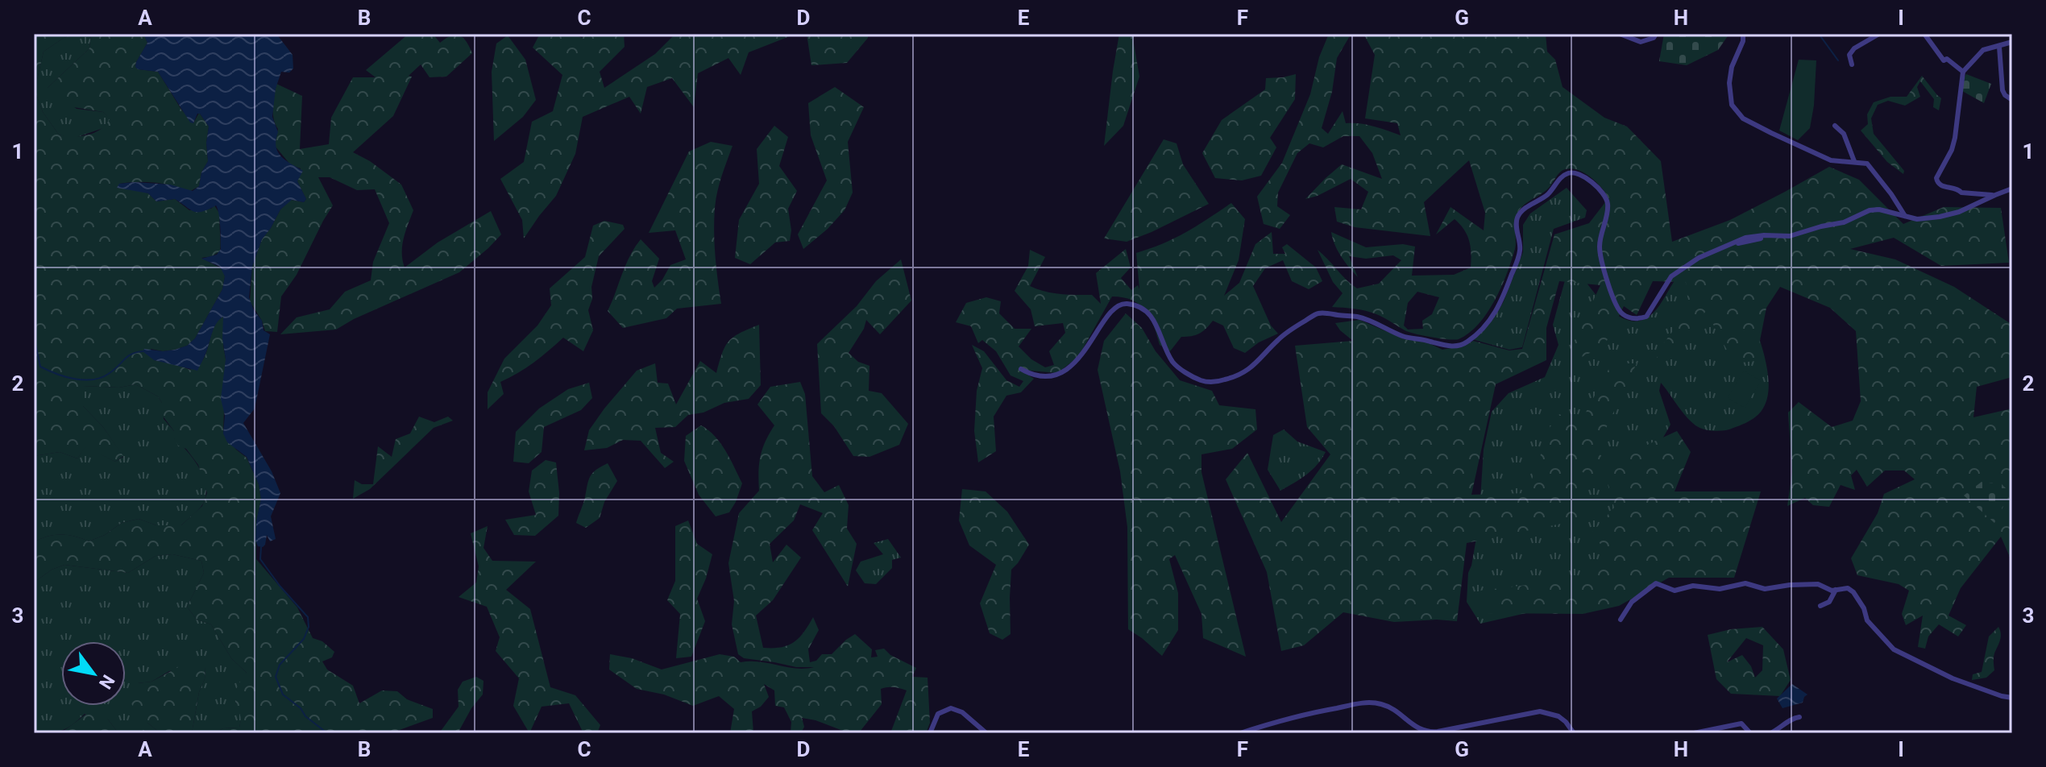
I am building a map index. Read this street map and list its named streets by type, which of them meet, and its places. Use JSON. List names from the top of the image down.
{
  "north": "bottom right",
  "grid": {
    "columns": [
      "A",
      "B",
      "C",
      "D",
      "E",
      "F",
      "G",
      "H",
      "I"
    ],
    "rows": ["1", "2", "3"]
  }
}
